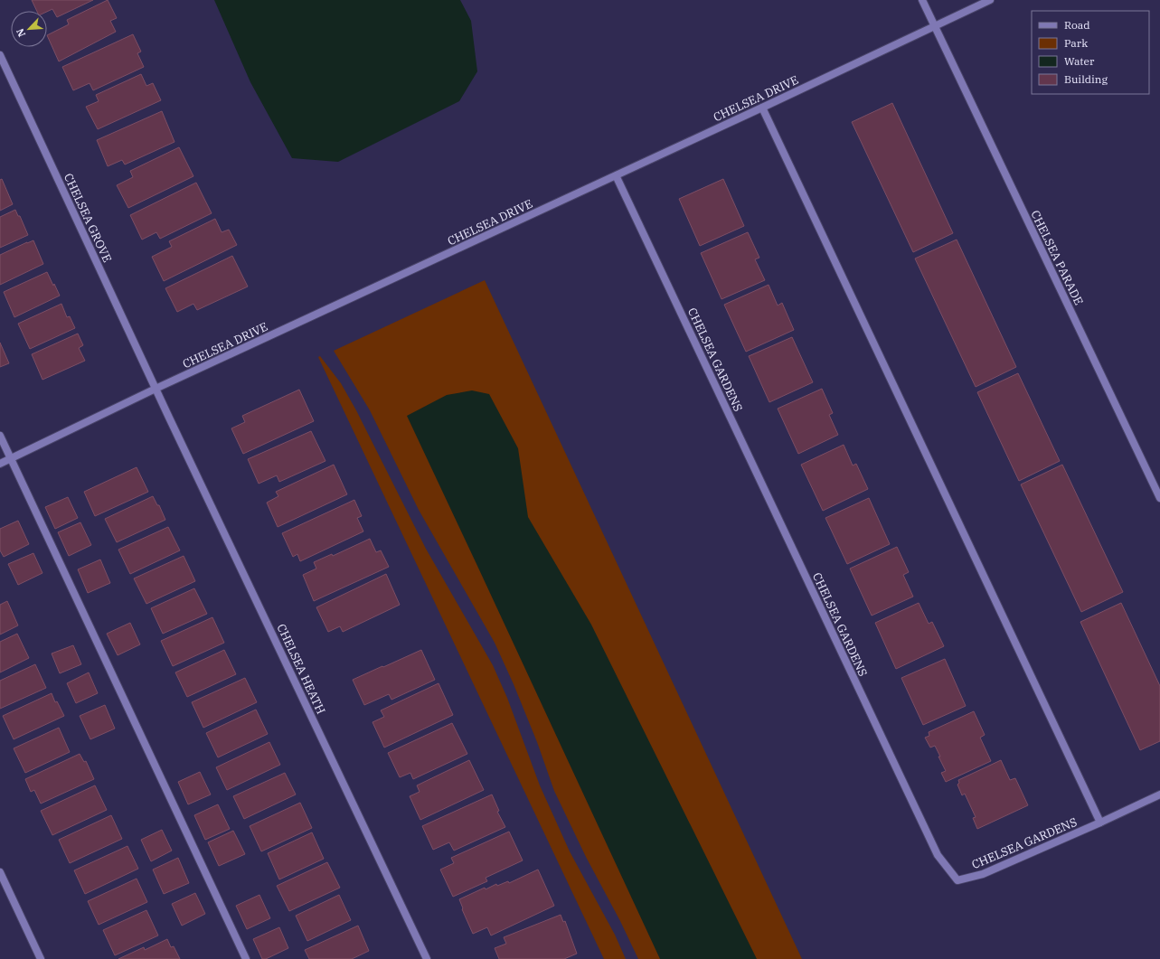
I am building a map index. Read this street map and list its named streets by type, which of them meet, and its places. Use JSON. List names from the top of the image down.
{
  "streets": {
    "street": [
      "CHELSEA DRIVE",
      "CHELSEA GROVE",
      "CHELSEA PARADE",
      "CHELSEA GARDENS",
      "CHELSEA HEATH"
    ]
  },
  "crossings": [
    ["CHELSEA DRIVE", "CHELSEA GROVE"],
    ["CHELSEA DRIVE", "CHELSEA PARADE"],
    ["CHELSEA DRIVE", "CHELSEA GARDENS"],
    ["CHELSEA DRIVE", "CHELSEA HEATH"],
    ["CHELSEA GROVE", "CHELSEA HEATH"]
  ],
  "legend": [
    "Road",
    "Park",
    "Water",
    "Building"
  ],
  "north": "bottom left"
}
